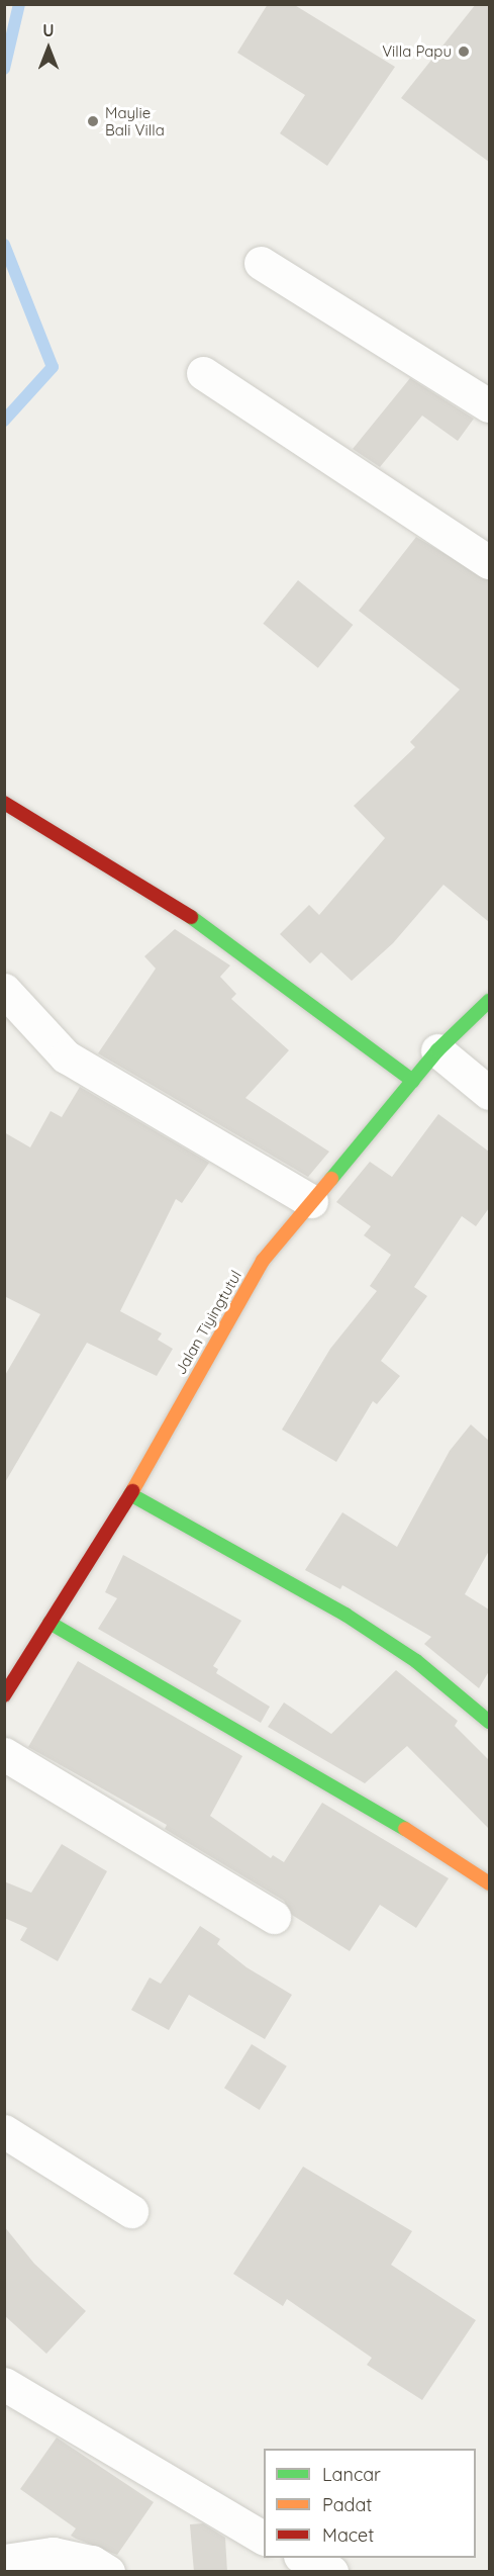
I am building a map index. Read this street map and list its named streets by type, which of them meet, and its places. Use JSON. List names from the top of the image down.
{
  "streets": {
    "street": ["Jalan Tiyingtutul"]
  },
  "places": ["Villa Papu", "Maylie Bali Villa"],
  "legend": ["Lancar", "Padat", "Macet"],
  "north": "top"
}
